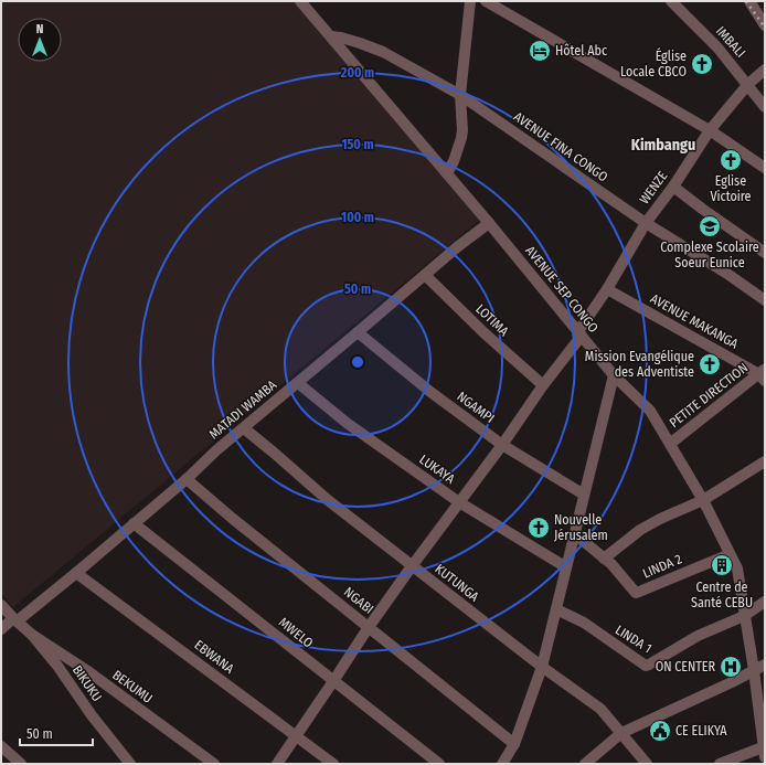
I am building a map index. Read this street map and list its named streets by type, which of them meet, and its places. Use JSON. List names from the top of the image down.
{
  "streets": {
    "street": [
      "IMBALI",
      "AVENUE FINA CONGO",
      "WENZE",
      "AVENUE SEP CONGO",
      "LOTIMA",
      "AVENUE MAKANGA",
      "PETITE DIRECTION",
      "NGAMPI",
      "MATADI WAMBA",
      "LUKAYA",
      "LINDA 2",
      "KUTUNGA",
      "NGABI",
      "MWELO",
      "LINDA 1",
      "EBWANA",
      "BIKUKU",
      "BEKUMU"
    ]
  },
  "crossings": [
    ["IMBALI", "WENZE"],
    ["AVENUE FINA CONGO", "WENZE"],
    ["AVENUE FINA CONGO", "AVENUE SEP CONGO"],
    ["WENZE", "AVENUE SEP CONGO"],
    ["WENZE", "LOTIMA"],
    ["WENZE", "AVENUE MAKANGA"],
    ["WENZE", "NGAMPI"],
    ["WENZE", "LUKAYA"],
    ["WENZE", "KUTUNGA"],
    ["WENZE", "NGABI"],
    ["WENZE", "MWELO"],
    ["WENZE", "EBWANA"],
    ["AVENUE SEP CONGO", "PETITE DIRECTION"],
    ["AVENUE SEP CONGO", "MATADI WAMBA"],
    ["AVENUE SEP CONGO", "LINDA 2"],
    ["AVENUE SEP CONGO", "LINDA 1"],
    ["LOTIMA", "MATADI WAMBA"],
    ["AVENUE MAKANGA", "PETITE DIRECTION"],
    ["NGAMPI", "MATADI WAMBA"],
    ["MATADI WAMBA", "LUKAYA"],
    ["MATADI WAMBA", "KUTUNGA"],
    ["MATADI WAMBA", "NGABI"],
    ["MATADI WAMBA", "MWELO"],
    ["MATADI WAMBA", "EBWANA"],
    ["MATADI WAMBA", "BIKUKU"],
    ["BIKUKU", "BEKUMU"]
  ],
  "districts": ["Kimbangu"],
  "places": {
    "hotel": ["Hôtel Abc"],
    "church": [
      "Église Locale CBCO",
      "Eglise Victoire",
      "Mission Evangélique des Adventiste",
      "Nouvelle Jérusalem"
    ],
    "school or university": ["Complexe Scolaire Soeur Eunice"],
    "building": ["Centre de Santé CEBU"],
    "hospital": ["ON CENTER"],
    "public building": ["CE ELIKYA"]
  },
  "scale_bar": "50 m",
  "north": "top",
  "rings": [
    "200 m",
    "150 m",
    "100 m",
    "50 m"
  ]
}
